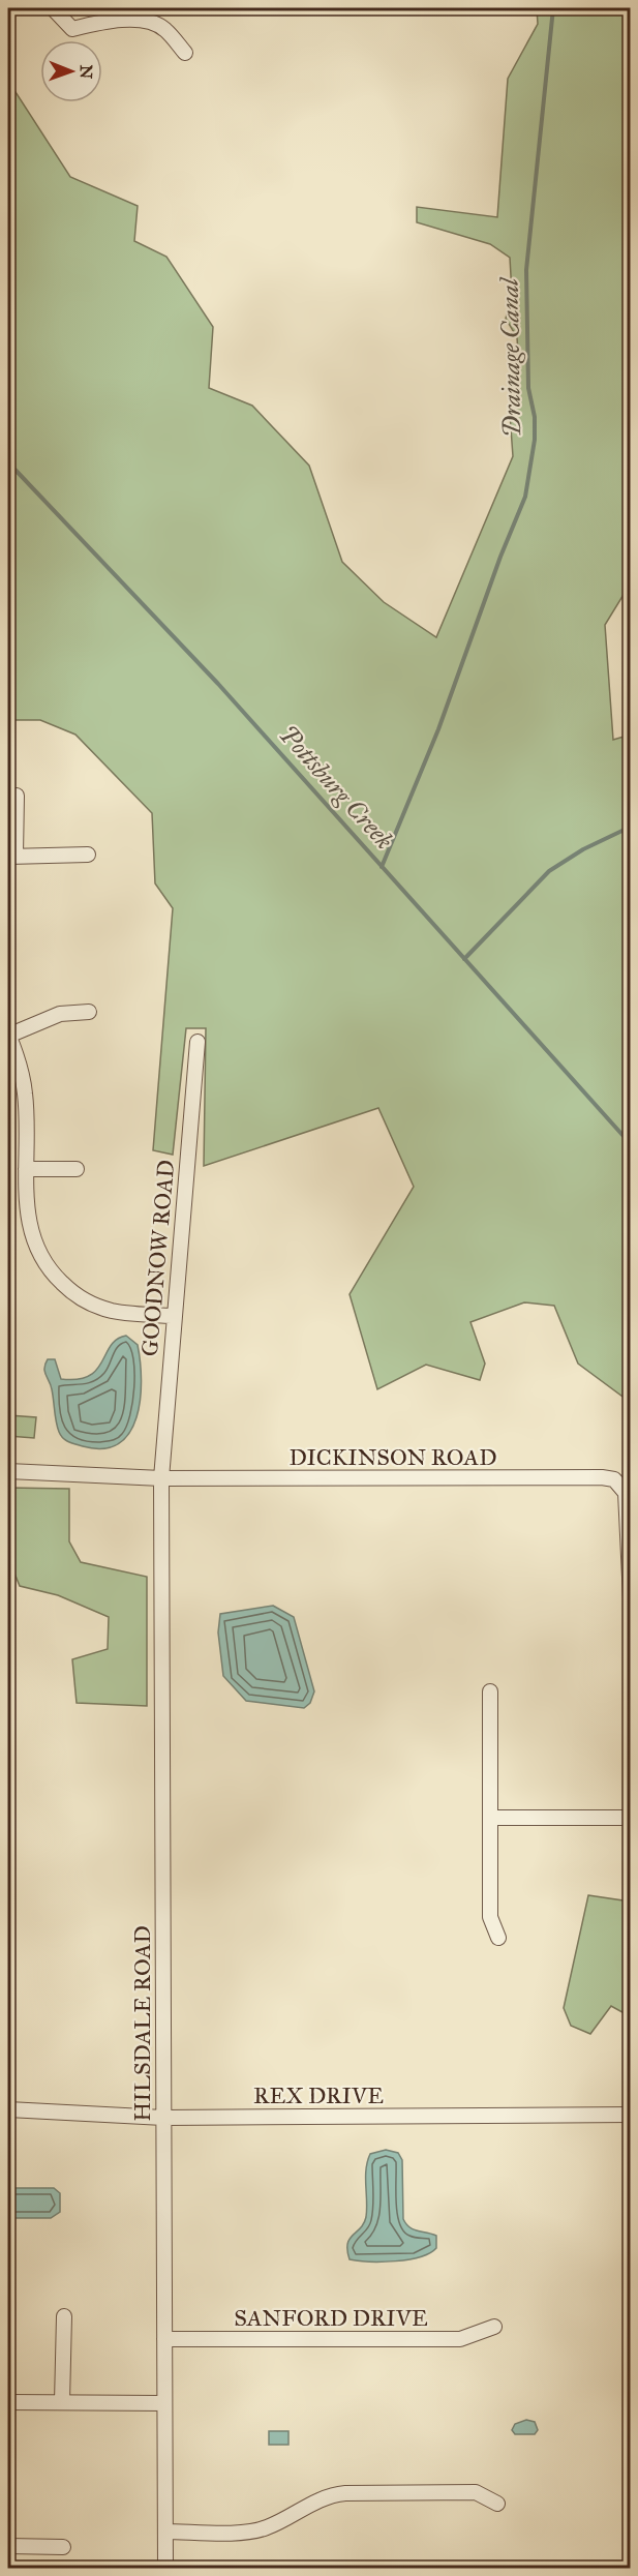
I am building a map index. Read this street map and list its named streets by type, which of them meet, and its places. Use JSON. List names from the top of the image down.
{
  "streets": {
    "street": [
      "GOODNOW ROAD",
      "DICKINSON ROAD",
      "HILSDALE ROAD",
      "REX DRIVE",
      "SANFORD DRIVE"
    ]
  },
  "crossings": [
    ["GOODNOW ROAD", "DICKINSON ROAD"],
    ["GOODNOW ROAD", "HILSDALE ROAD"],
    ["DICKINSON ROAD", "HILSDALE ROAD"],
    ["HILSDALE ROAD", "REX DRIVE"],
    ["HILSDALE ROAD", "SANFORD DRIVE"]
  ],
  "water": ["Drainage Canal", "Pottsburg Creek"],
  "north": "right"
}
